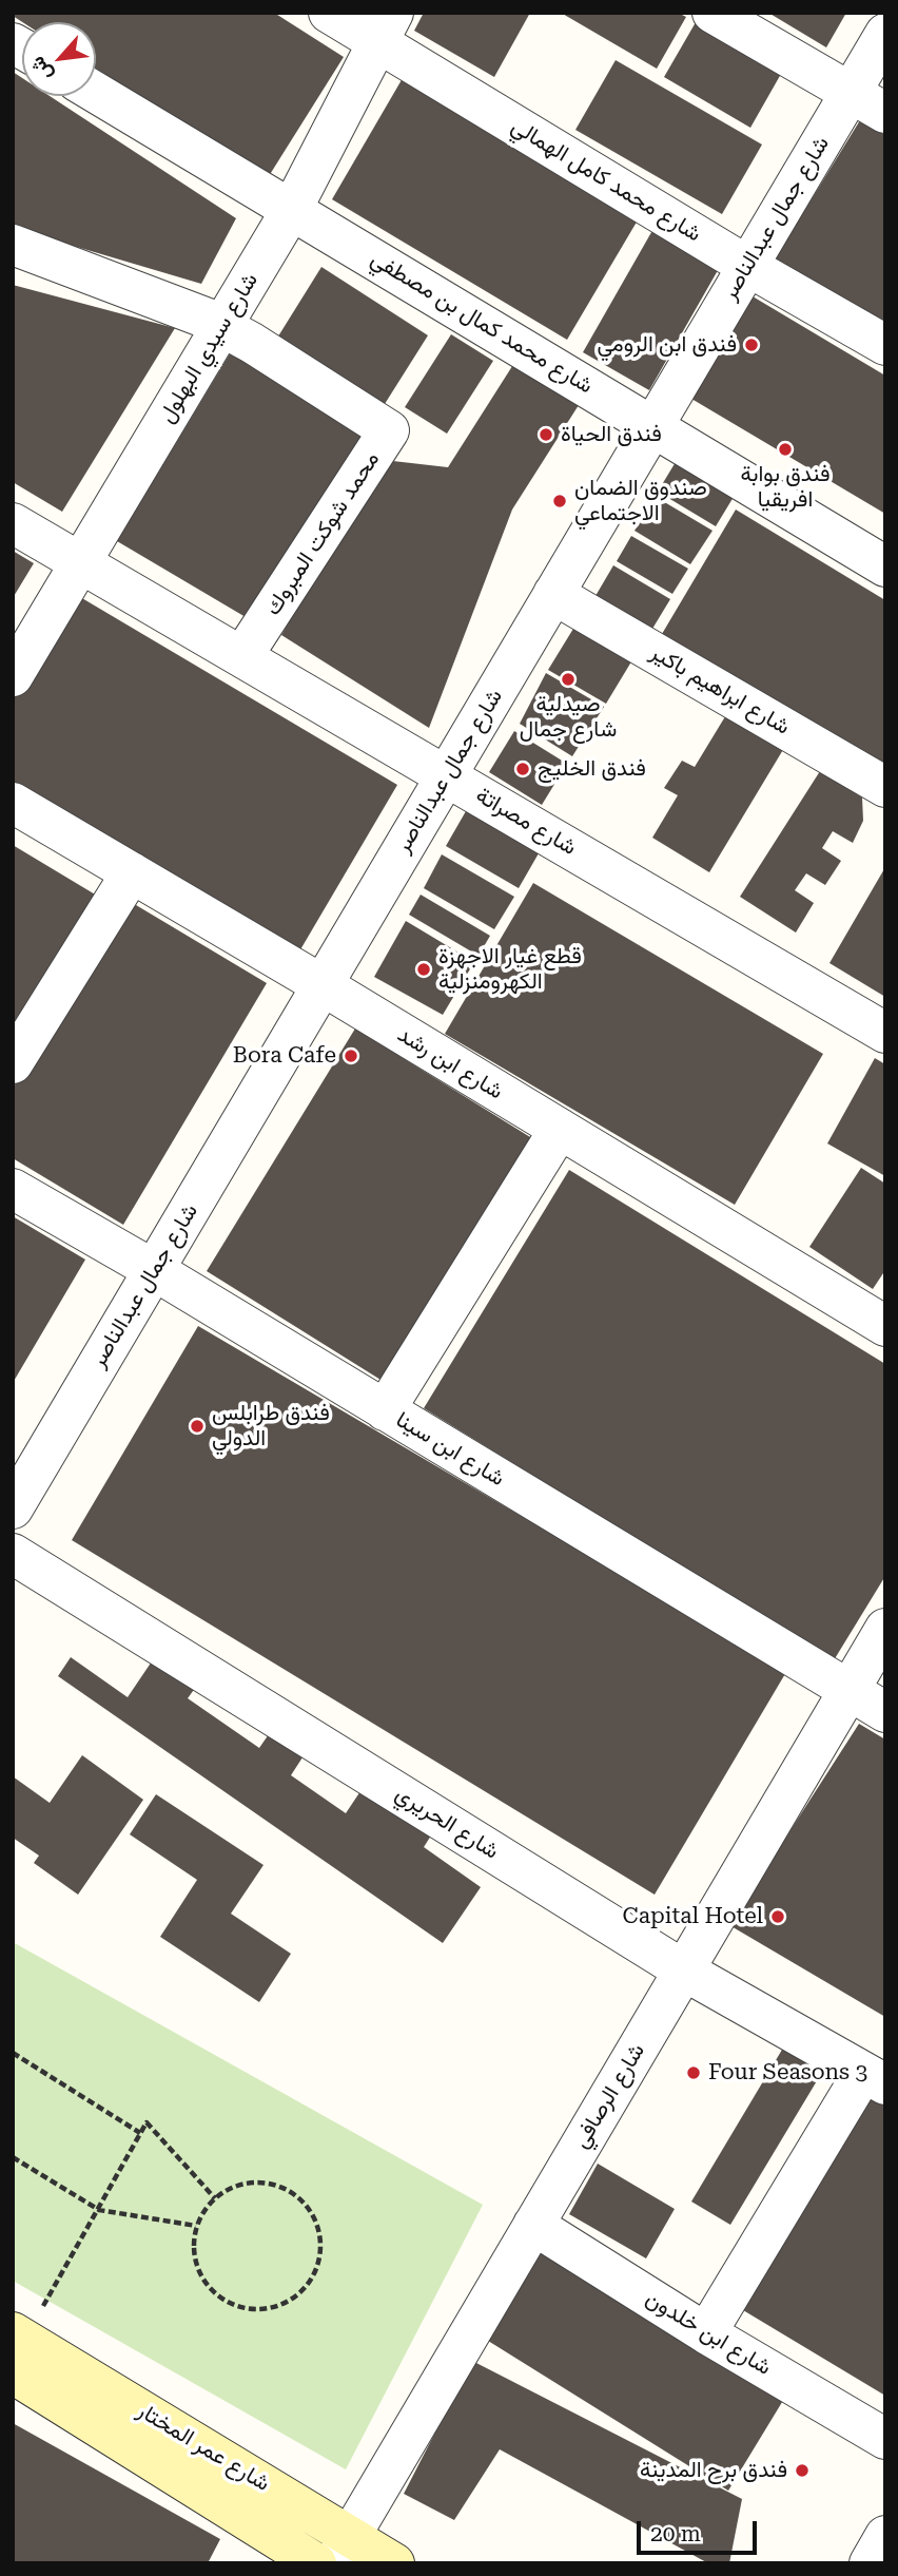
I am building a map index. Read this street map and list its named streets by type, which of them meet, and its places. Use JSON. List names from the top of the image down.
{
  "streets": {
    "main road": ["شارع عمر المختار"],
    "street": [
      "شارع محمد كامل الهمالي",
      "شارع جمال عبدالناصر",
      "شارع محمد كمال بن مصطفي",
      "شارع سيدي البهلول",
      "محمد شوكت المبروك",
      "شارع ابراهيم باكير",
      "شارع مصراتة",
      "شارع ابن رشد",
      "شارع ابن سينا",
      "شارع الحريري",
      "شارع الرصافي",
      "شارع ابن خلدون"
    ]
  },
  "crossings": [
    ["شارع محمد كامل الهمالي", "شارع جمال عبدالناصر"],
    ["شارع محمد كامل الهمالي", "شارع سيدي البهلول"],
    ["شارع جمال عبدالناصر", "شارع محمد كمال بن مصطفي"],
    ["شارع جمال عبدالناصر", "شارع ابراهيم باكير"],
    ["شارع جمال عبدالناصر", "شارع مصراتة"],
    ["شارع جمال عبدالناصر", "شارع ابن رشد"],
    ["شارع جمال عبدالناصر", "شارع ابن سينا"],
    ["شارع محمد كمال بن مصطفي", "شارع سيدي البهلول"],
    ["شارع سيدي البهلول", "محمد شوكت المبروك"],
    ["شارع سيدي البهلول", "شارع مصراتة"],
    ["محمد شوكت المبروك", "شارع مصراتة"],
    ["شارع ابن سينا", "شارع الرصافي"],
    ["شارع الحريري", "شارع الرصافي"],
    ["شارع الرصافي", "شارع ابن خلدون"],
    ["شارع الرصافي", "شارع عمر المختار"]
  ],
  "places": [
    "فندق ابن الرومي",
    "فندق الحياة",
    "فندق بوابة افريقيا",
    "صندوق الضمان الاجتماعي",
    "صيدلية شارع جمال",
    "فندق الخليج",
    "قطع غيار الاجهزة الكهرومنزلية",
    "Bora Cafe",
    "فندق طرابلس الدولي",
    "Capital Hotel",
    "Four Seasons 3",
    "فندق برح المدينة"
  ],
  "scale_bar": "20 m",
  "north": "bottom left"
}
